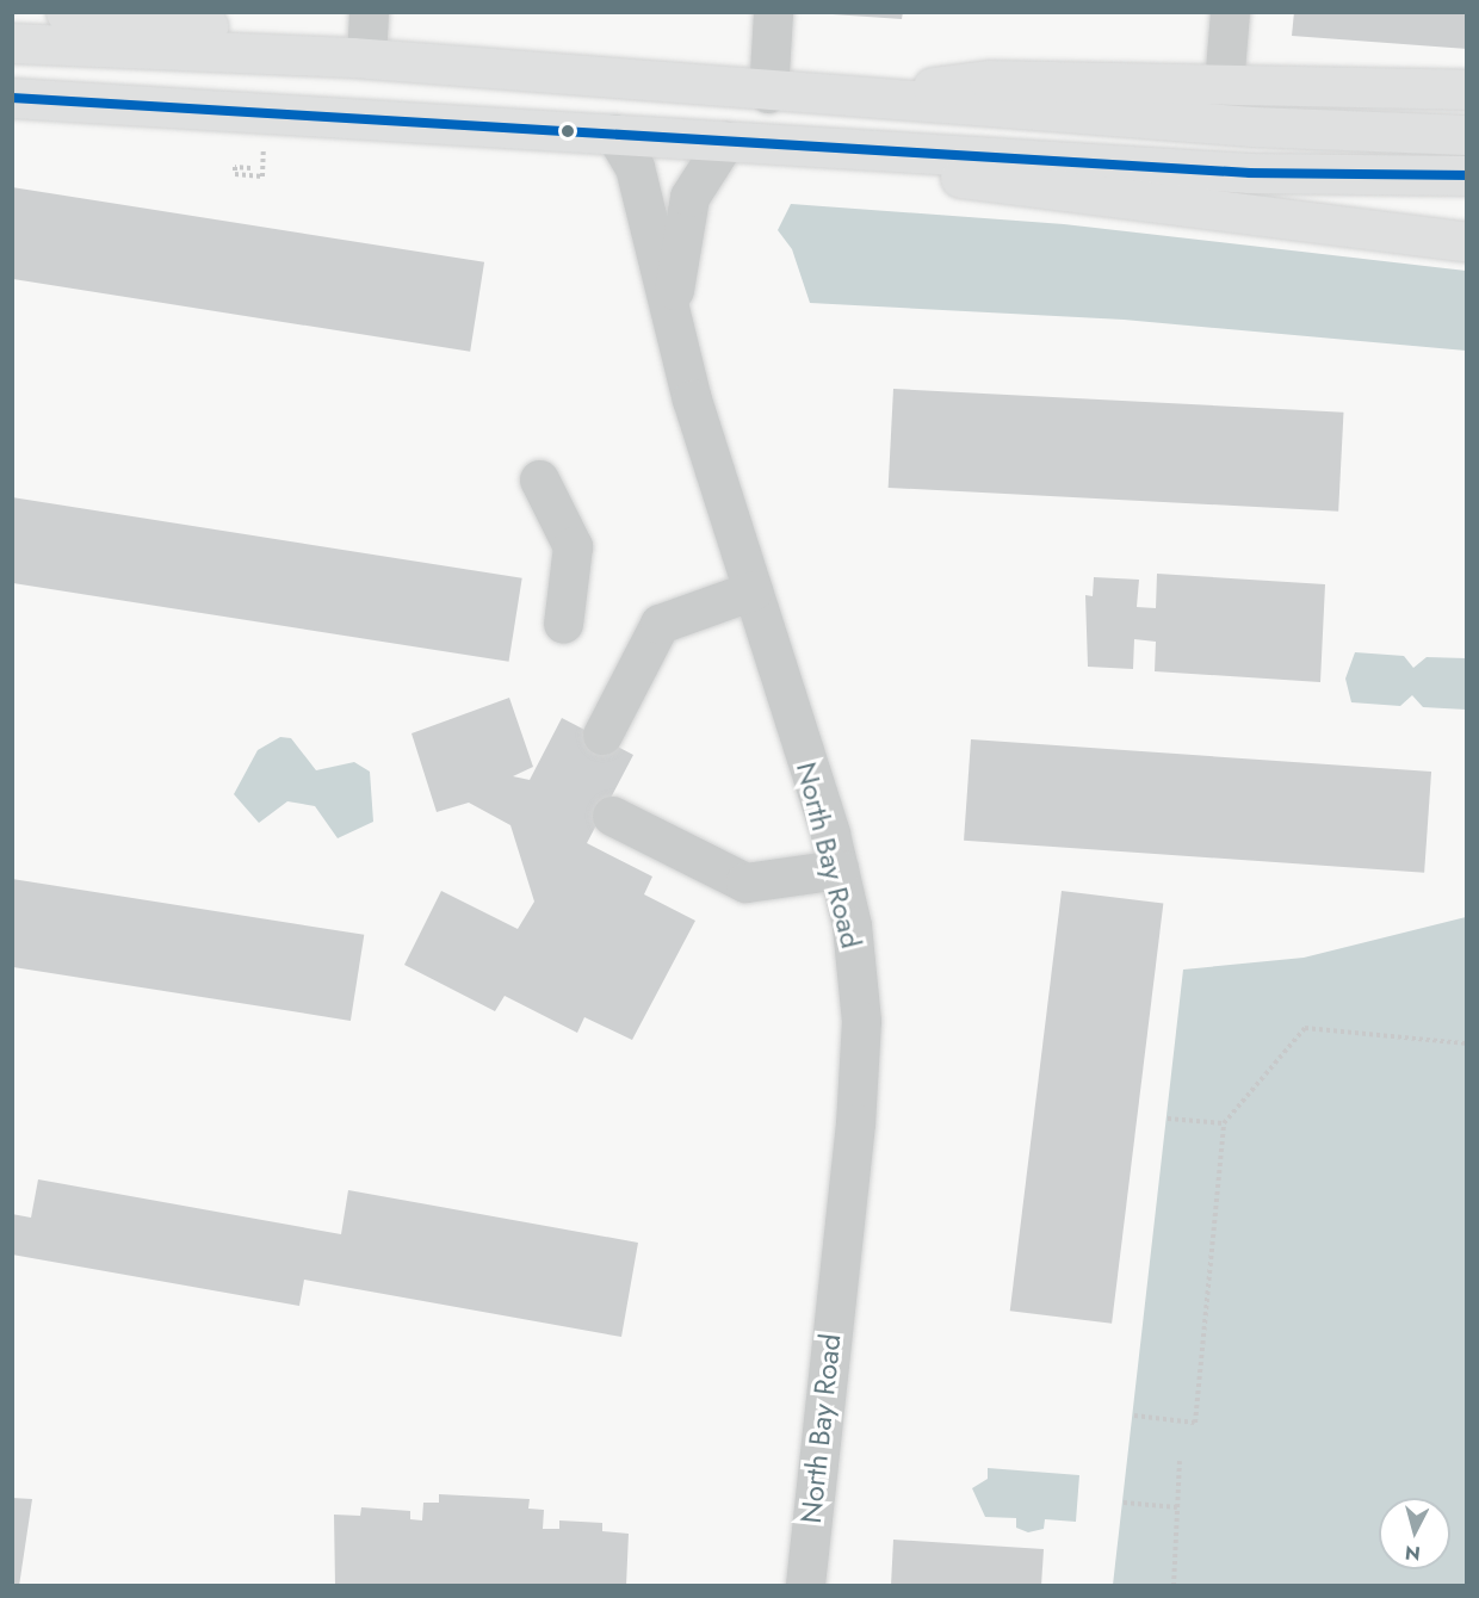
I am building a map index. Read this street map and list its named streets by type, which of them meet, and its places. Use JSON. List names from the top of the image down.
{
  "streets": {
    "street": ["North Bay Road"]
  },
  "north": "bottom"
}
